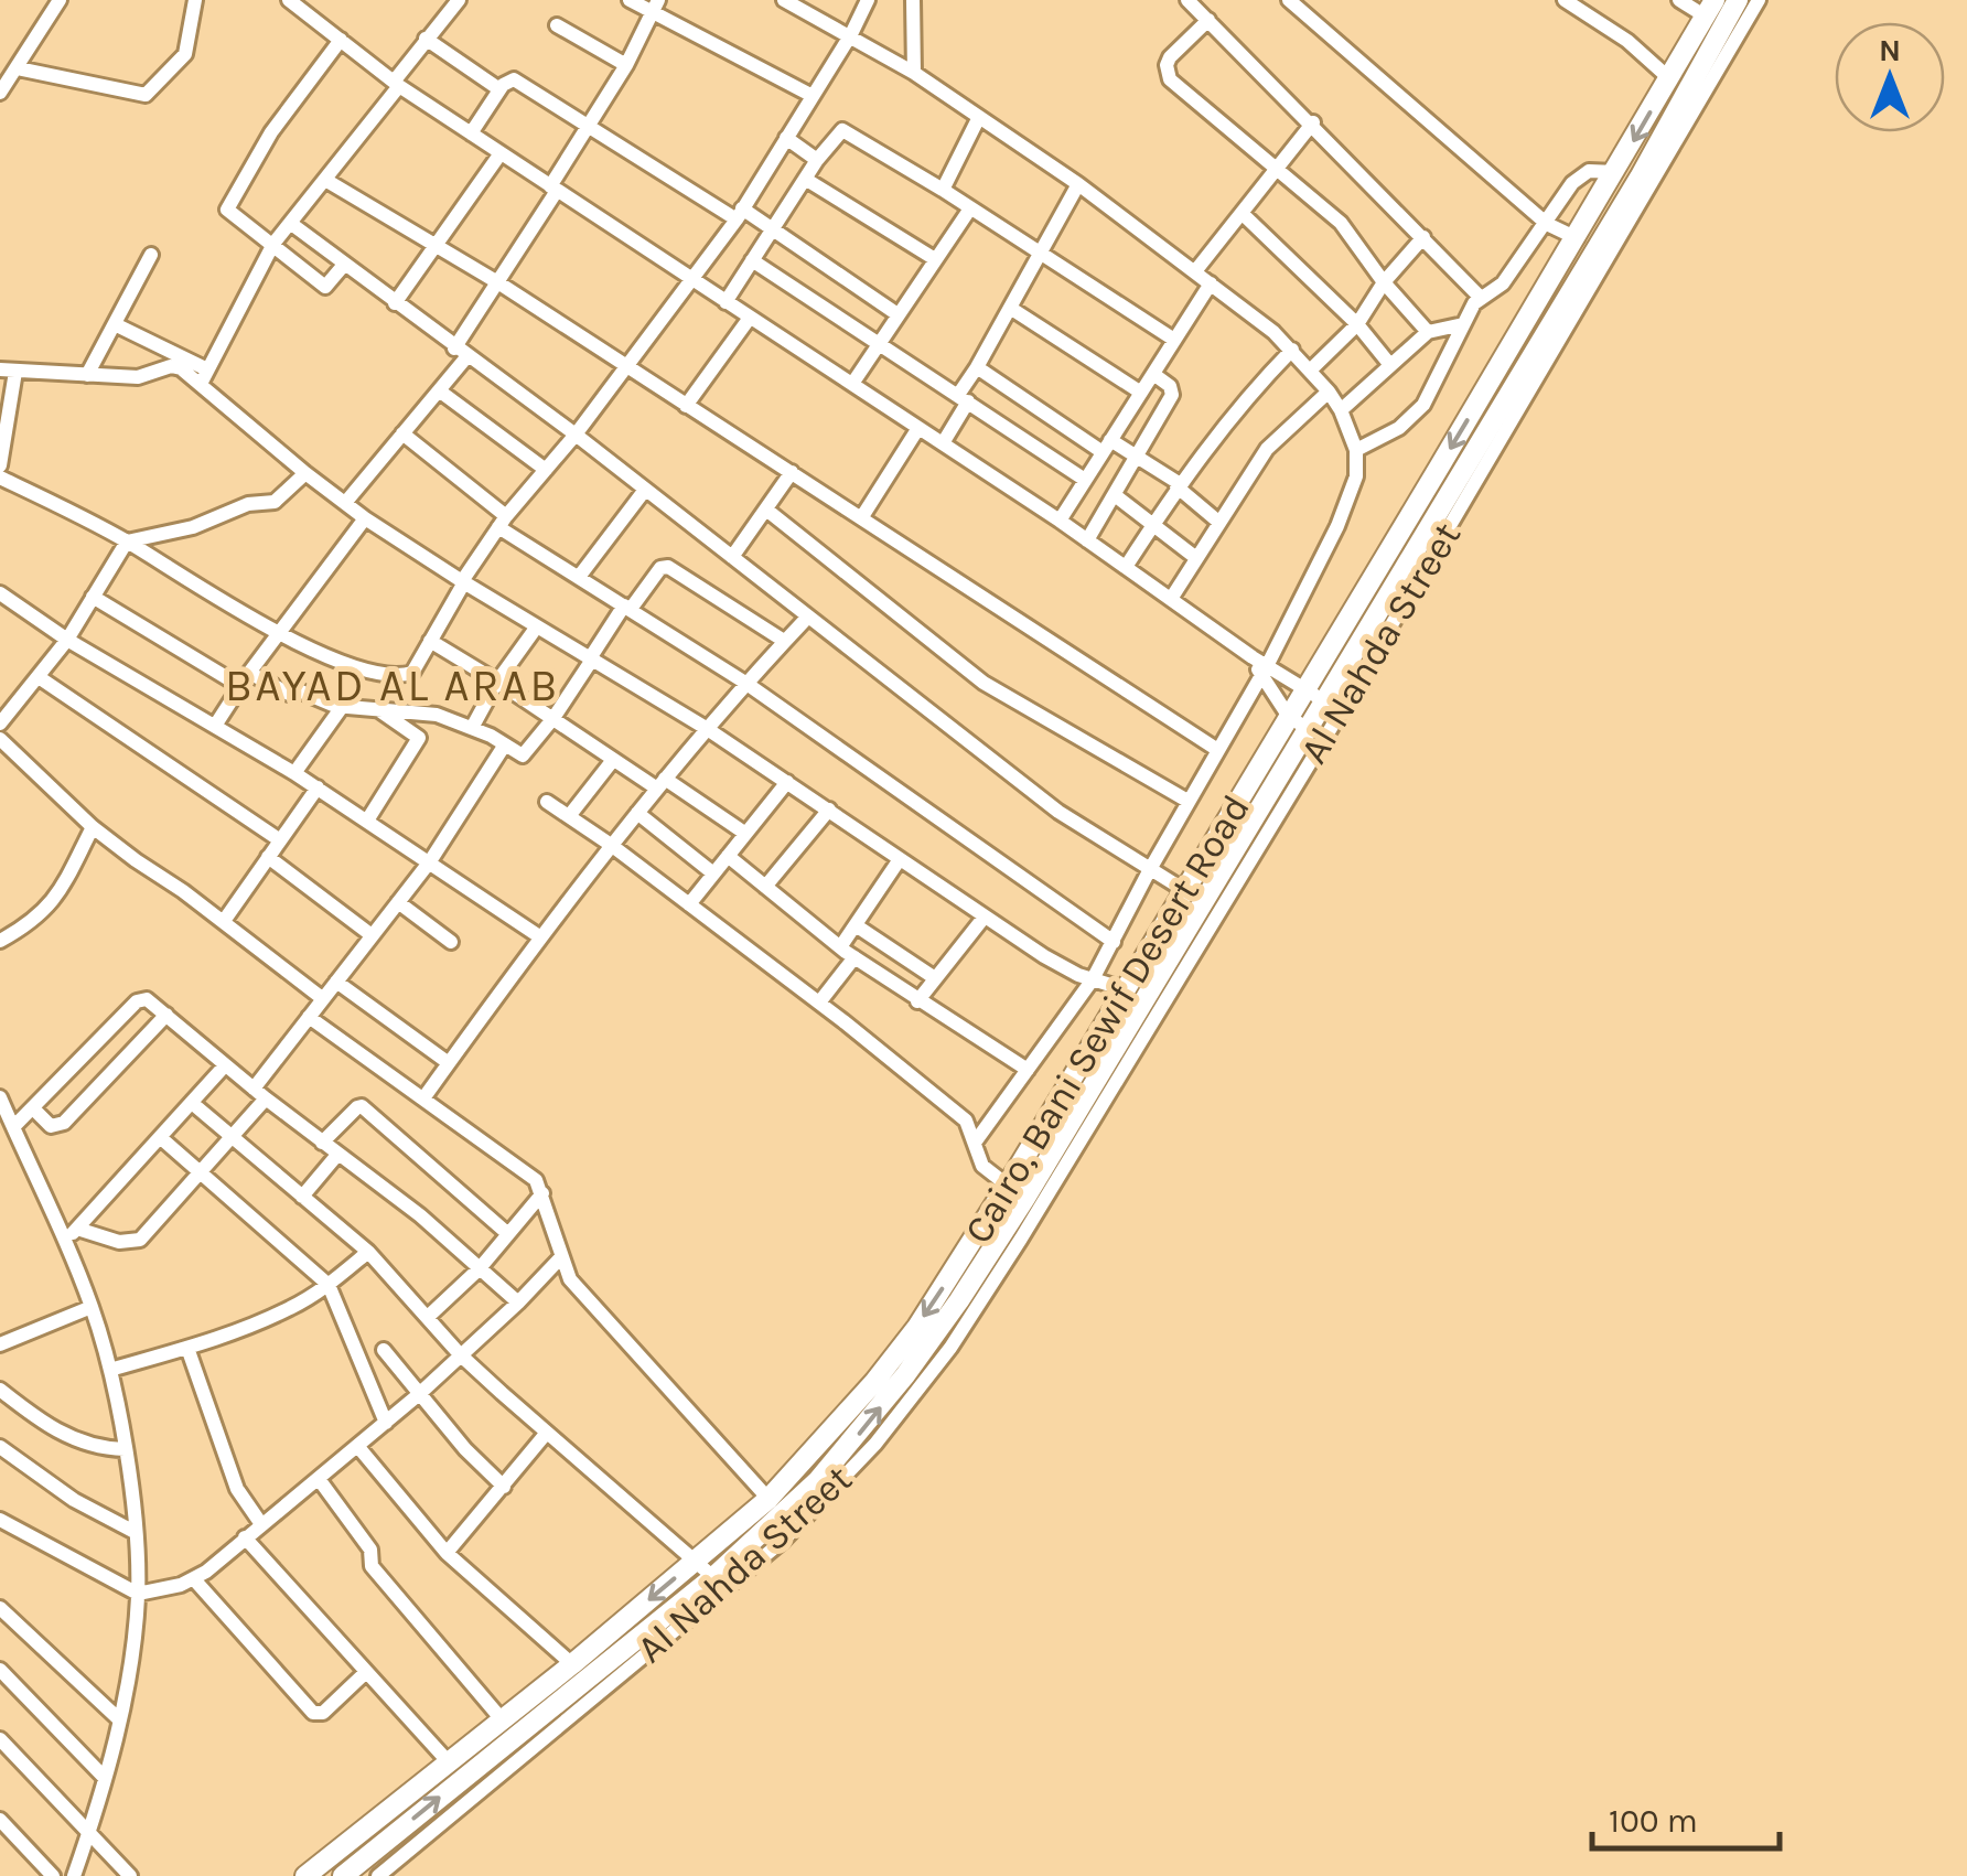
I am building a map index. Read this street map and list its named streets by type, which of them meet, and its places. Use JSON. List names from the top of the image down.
{
  "streets": {
    "main road": ["Cairo, Bani Sewif Desert Road"],
    "street": ["Al Nahda Street"]
  },
  "crossings": [
    ["Al Nahda Street", "Cairo, Bani Sewif Desert Road"]
  ],
  "districts": ["BAYAD AL ARAB"],
  "scale_bar": "100 m",
  "north": "top"
}
